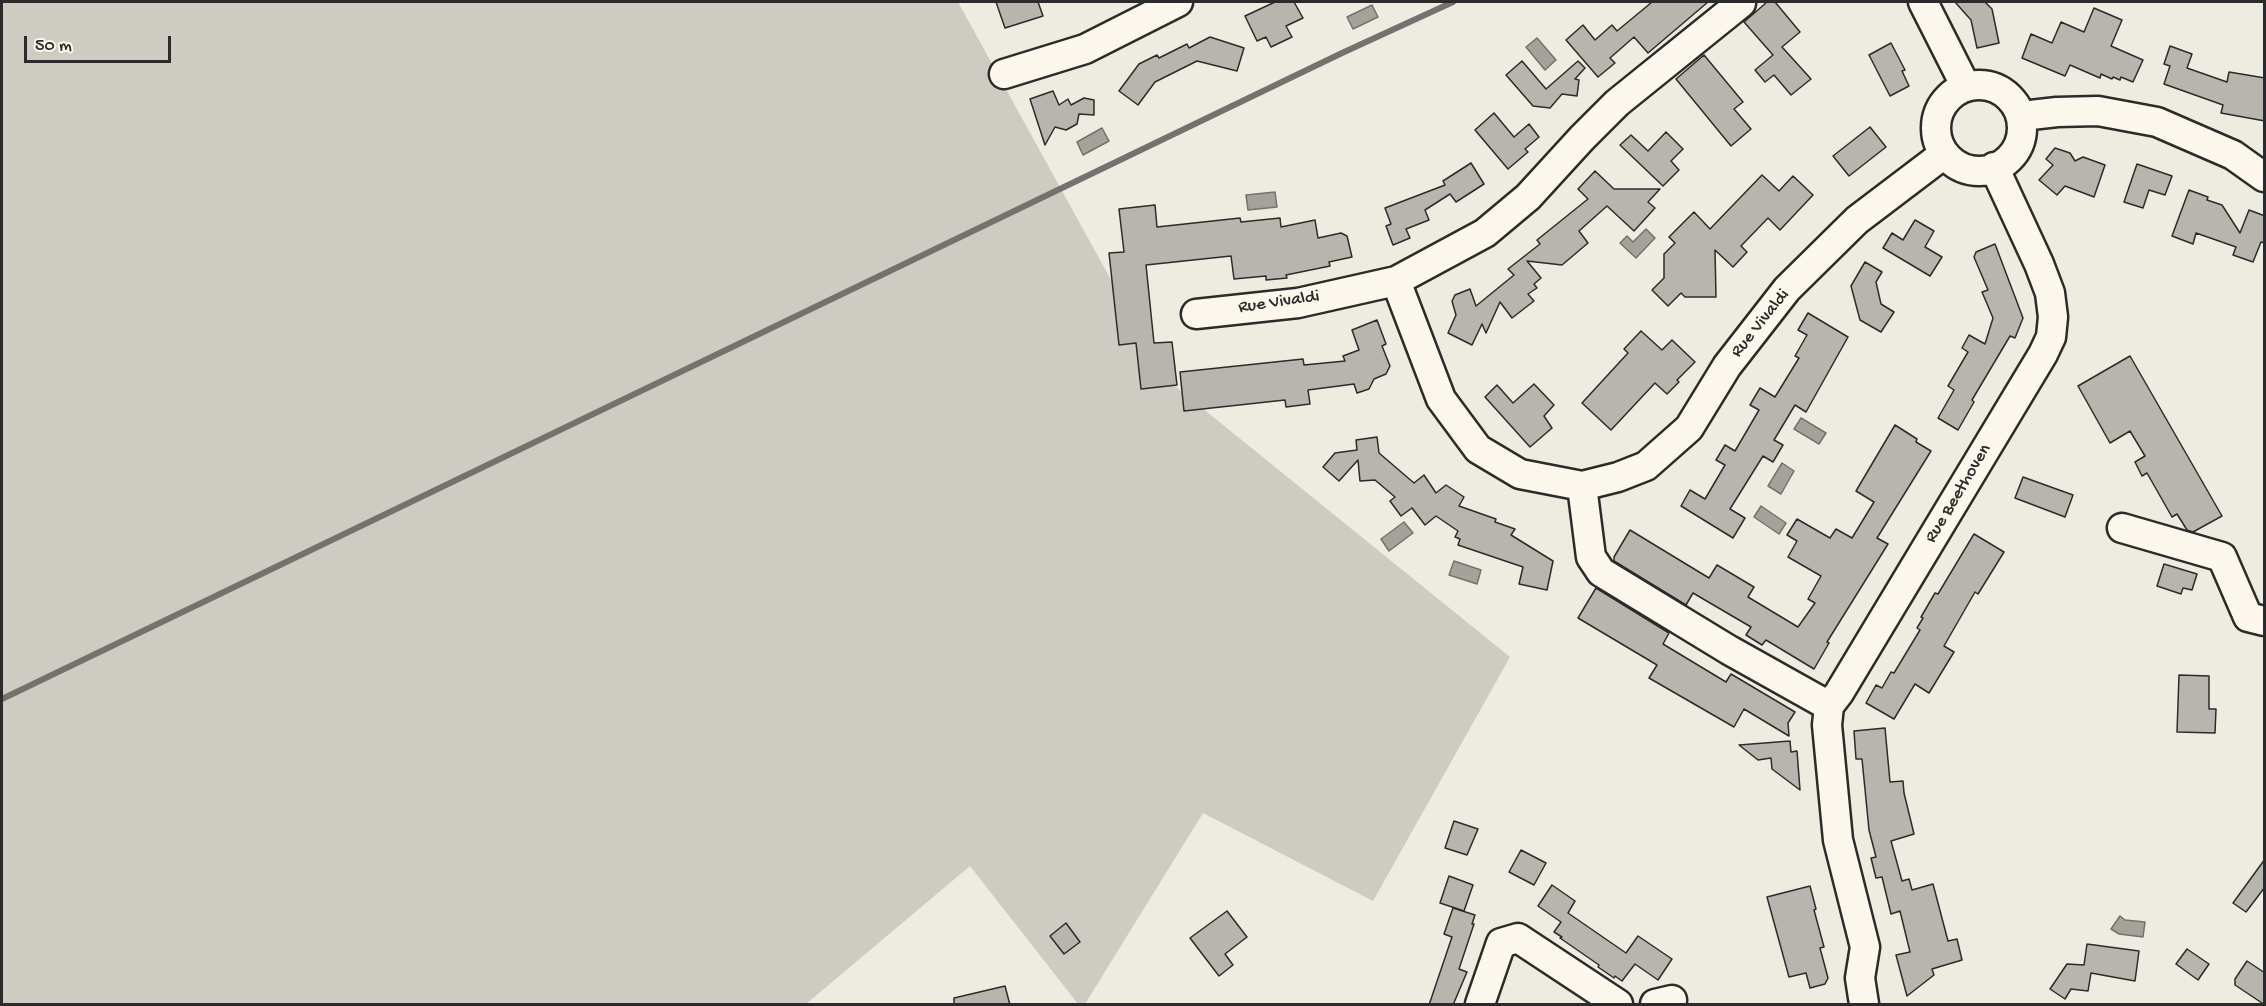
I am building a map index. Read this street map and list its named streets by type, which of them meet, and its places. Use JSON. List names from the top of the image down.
{
  "streets": {
    "street": ["Rue Vivaldi", "Rue Beethoven"]
  },
  "crossings": [
    ["Rue Vivaldi", "Rue Beethoven"]
  ],
  "scale_bar": "50 m"
}
